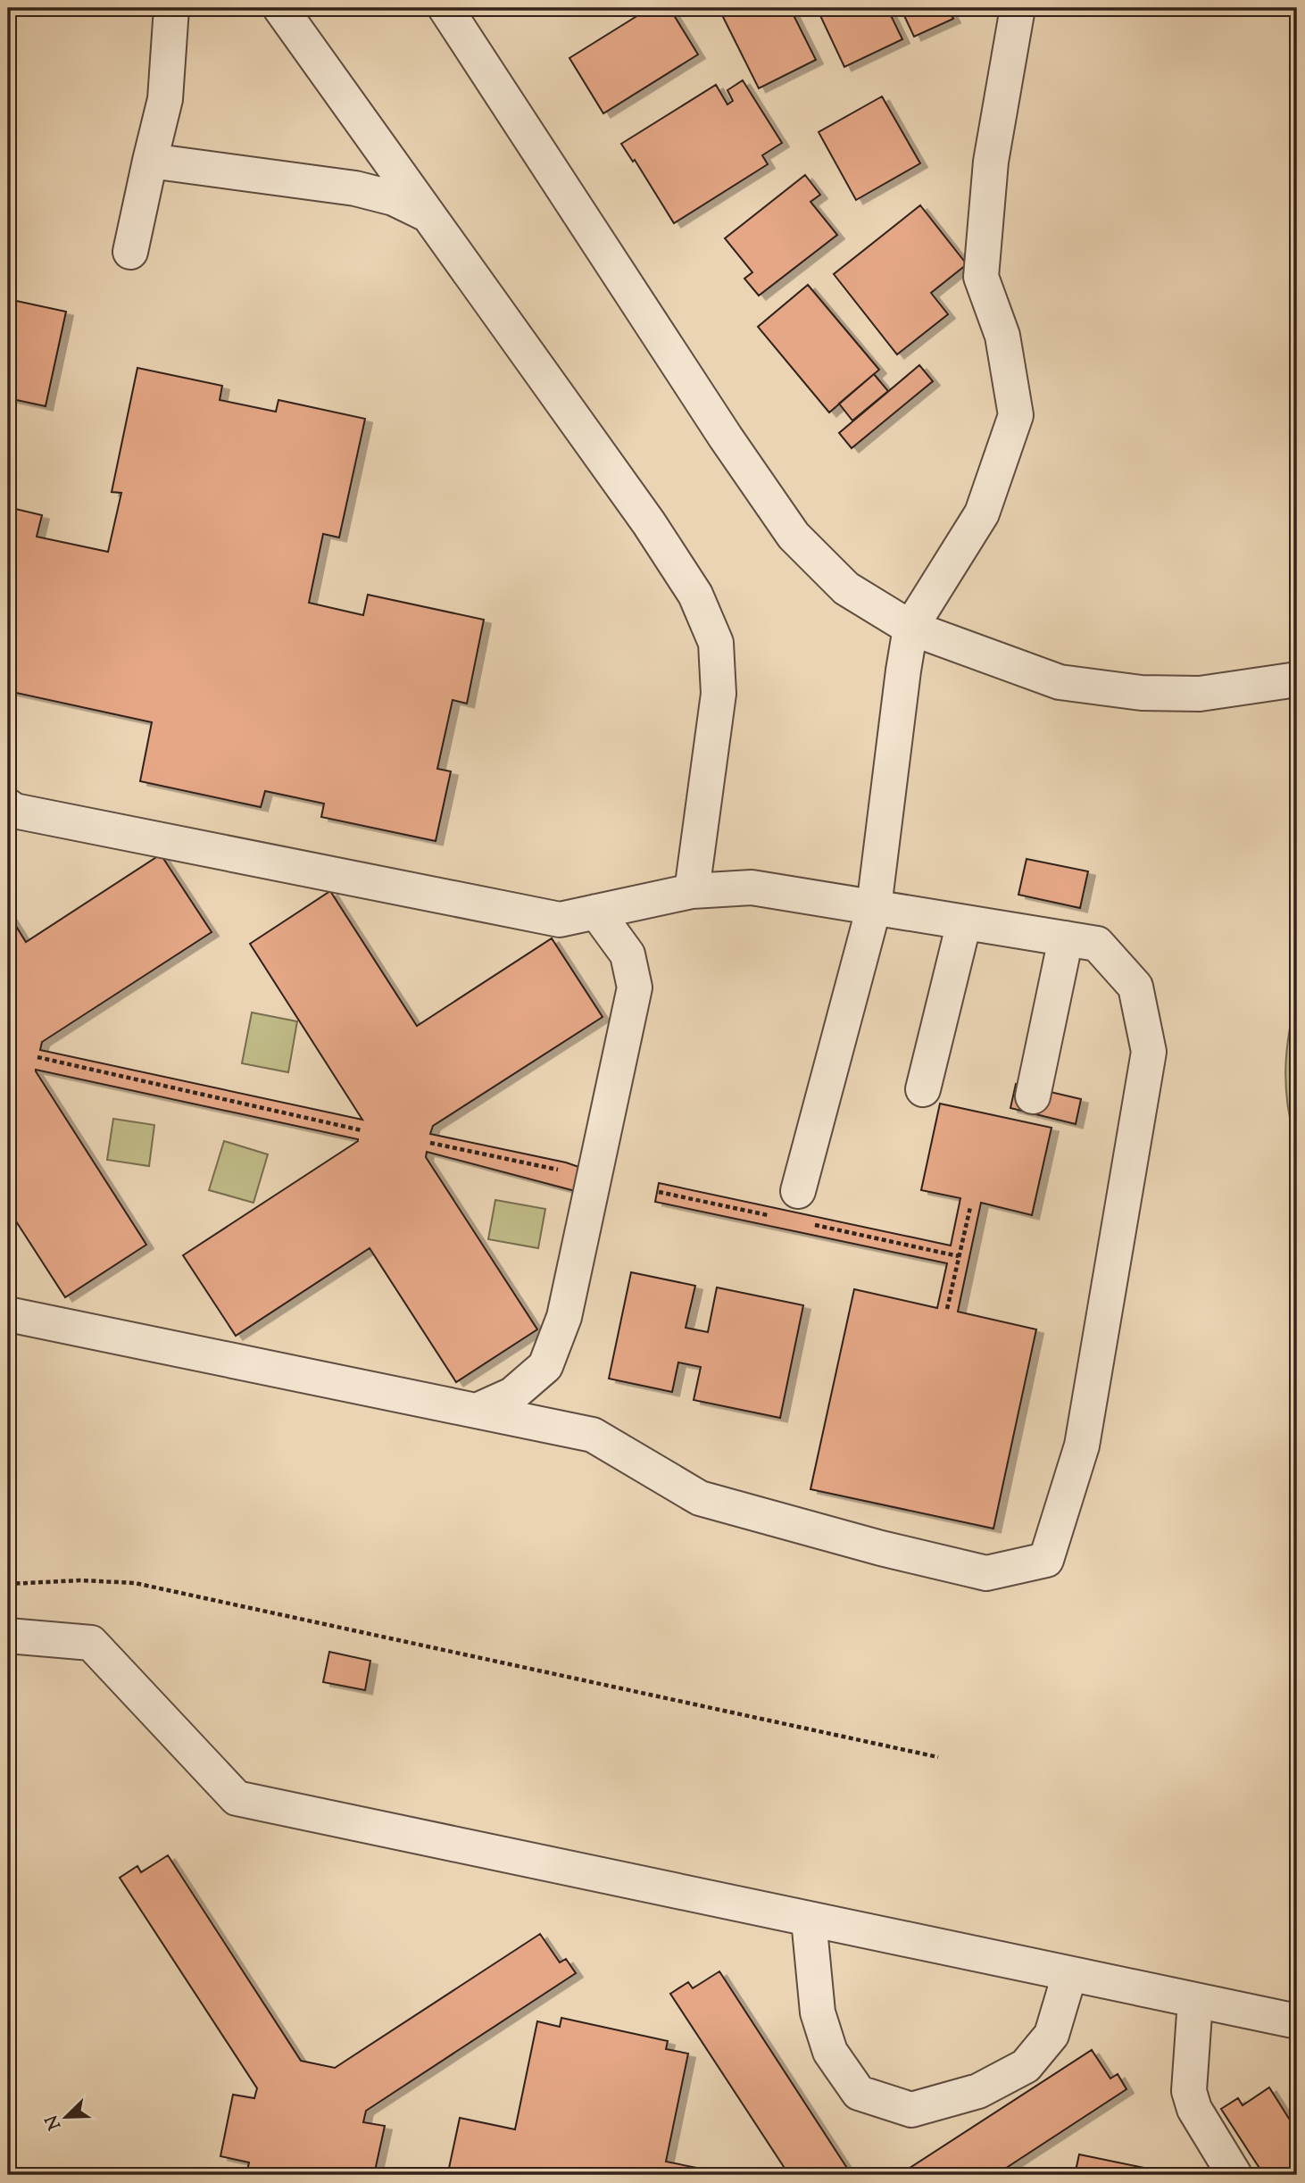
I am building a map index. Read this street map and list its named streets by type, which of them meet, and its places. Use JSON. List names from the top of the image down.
{
  "north": "bottom left"
}
